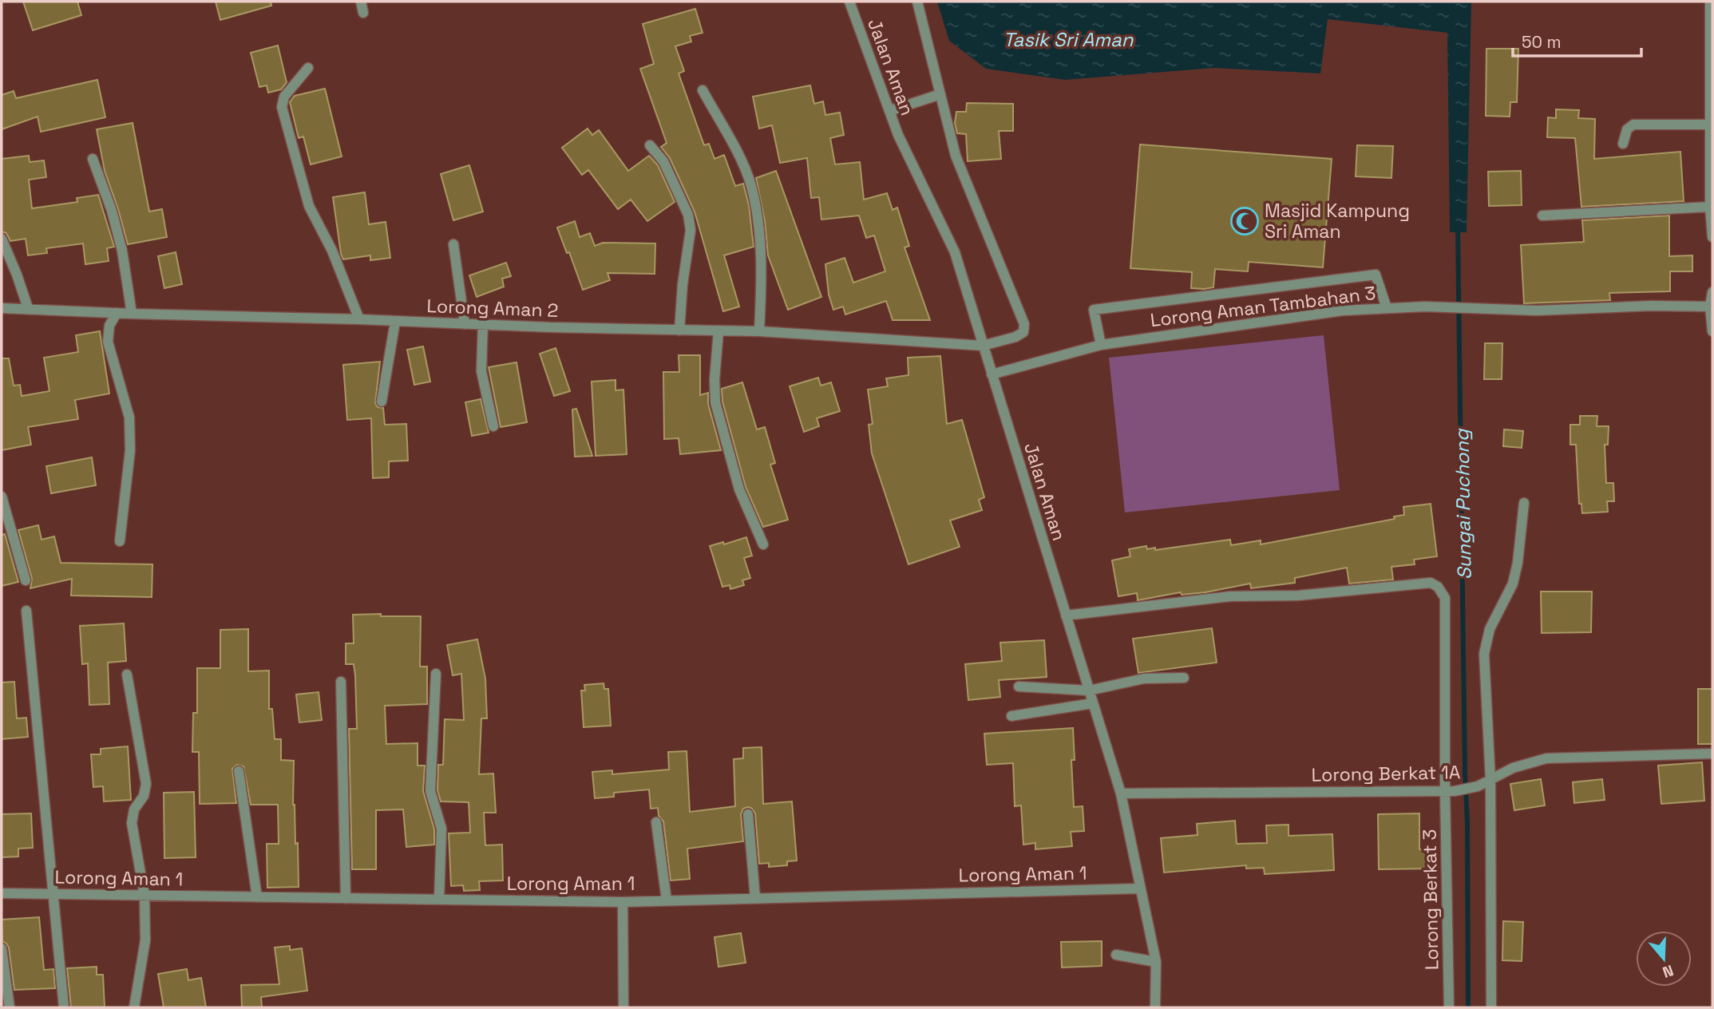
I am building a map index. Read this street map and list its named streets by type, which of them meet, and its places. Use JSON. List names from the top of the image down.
{
  "streets": {
    "street": [
      "Jalan Aman",
      "Lorong Aman Tambahan 3",
      "Lorong Aman 2",
      "Lorong Berkat 1A",
      "Lorong Aman 1",
      "Lorong Berkat 3"
    ]
  },
  "crossings": [
    ["Jalan Aman", "Lorong Aman Tambahan 3"],
    ["Jalan Aman", "Lorong Aman 2"],
    ["Jalan Aman", "Lorong Berkat 1A"],
    ["Jalan Aman", "Lorong Aman 1"],
    ["Jalan Aman", "Lorong Berkat 3"],
    ["Lorong Berkat 1A", "Lorong Berkat 3"]
  ],
  "water": ["Tasik Sri Aman", "Sungai Puchong"],
  "places": {
    "mosque": ["Masjid Kampung Sri Aman"]
  },
  "scale_bar": "50 m",
  "north": "bottom"
}
